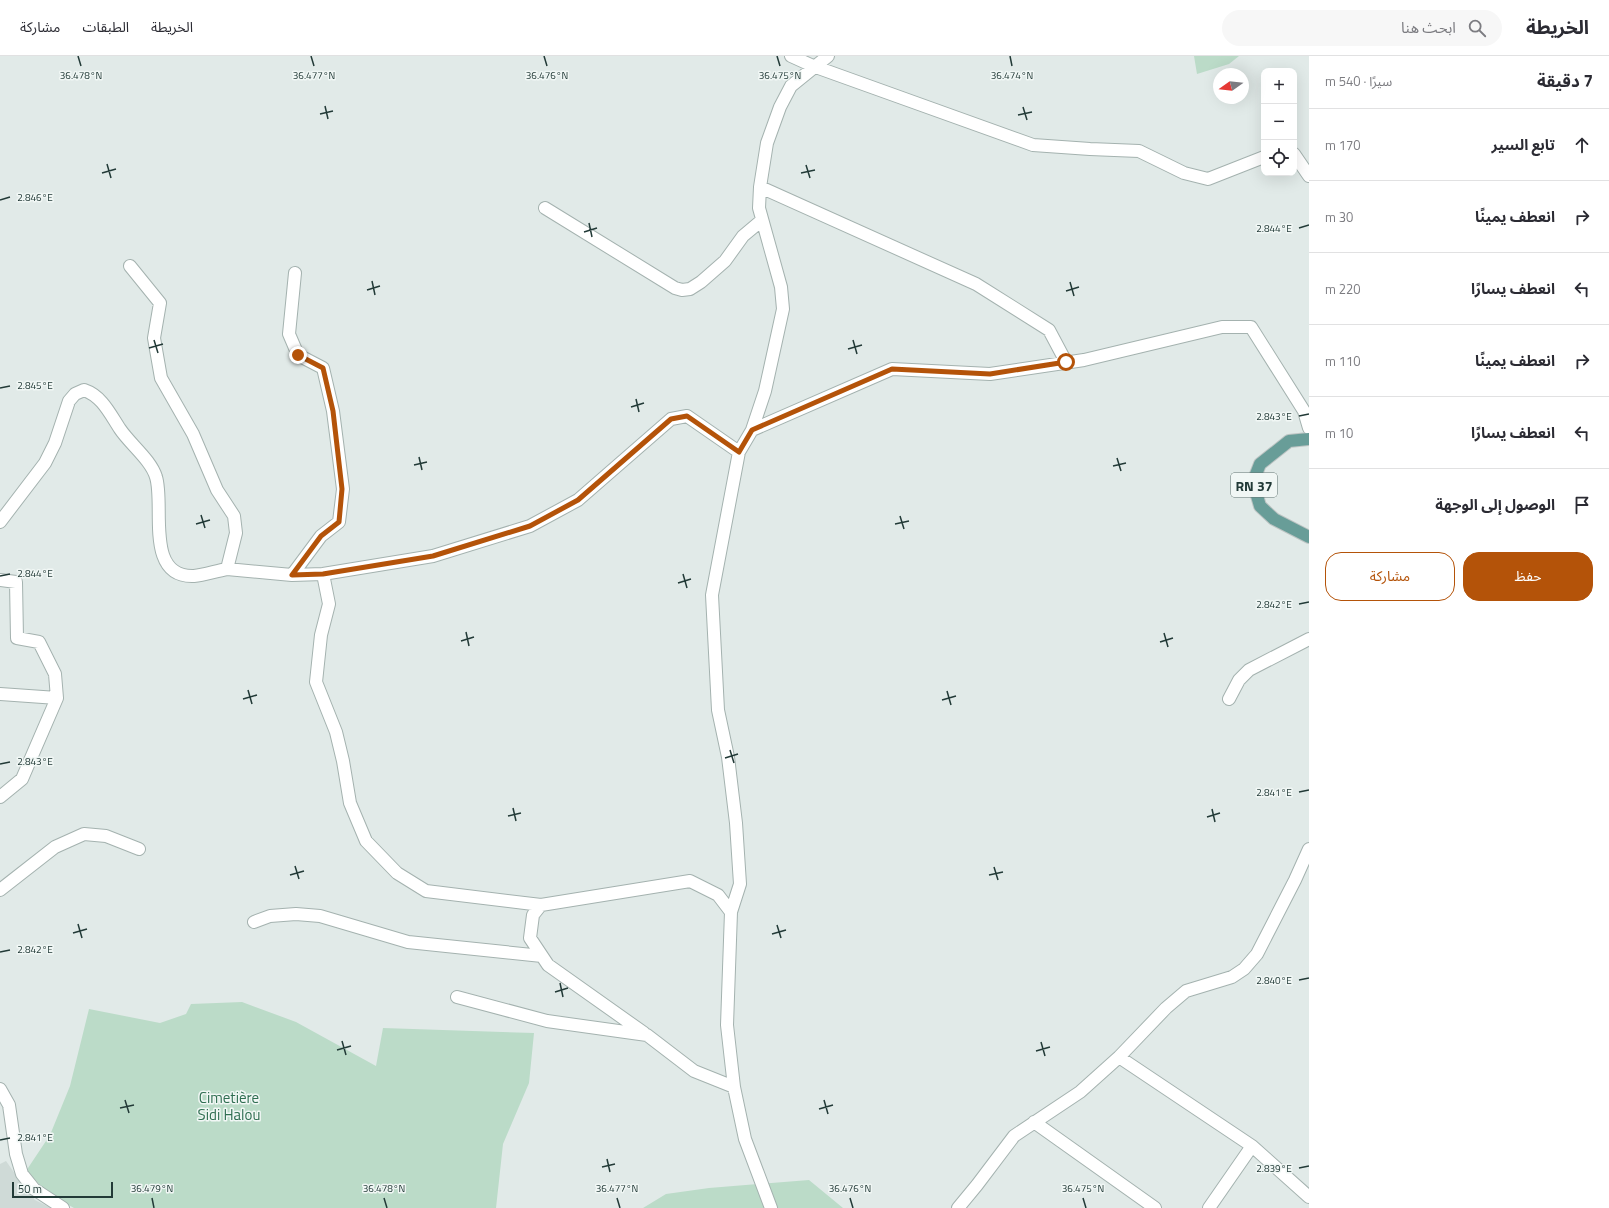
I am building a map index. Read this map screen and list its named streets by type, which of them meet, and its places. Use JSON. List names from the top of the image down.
{
  "streets": {
    "main road": ["RN 37"]
  },
  "parks": ["Cimetière Sidi Halou"],
  "scale_bar": "50 m",
  "north": "left",
  "page": {
    "header": "الخريطة",
    "search": "ابحث هنا",
    "nav": ["الخريطة", "الطبقات", "مشاركة"],
    "heading": ["7 دقيقة", "سيرًا · 540 m"],
    "map_buttons": ["+", "−"],
    "list": [
      ["تابع السير", "170 m"],
      ["انعطف يمينًا", "30 m"],
      ["انعطف يسارًا", "220 m"],
      ["انعطف يمينًا", "110 m"],
      ["انعطف يسارًا", "10 m"],
      "الوصول إلى الوجهة"
    ],
    "buttons": ["حفظ", "مشاركة"],
    "scale": "50 m"
  },
  "coordinates": [
    "36.474°N",
    "36.478°N",
    "36.477°N",
    "36.476°N",
    "36.475°N",
    "2.846°E",
    "2.844°E",
    "2.845°E",
    "2.843°E",
    "2.842°E",
    "2.841°E",
    "2.840°E",
    "2.839°E",
    "36.479°N"
  ]
}
